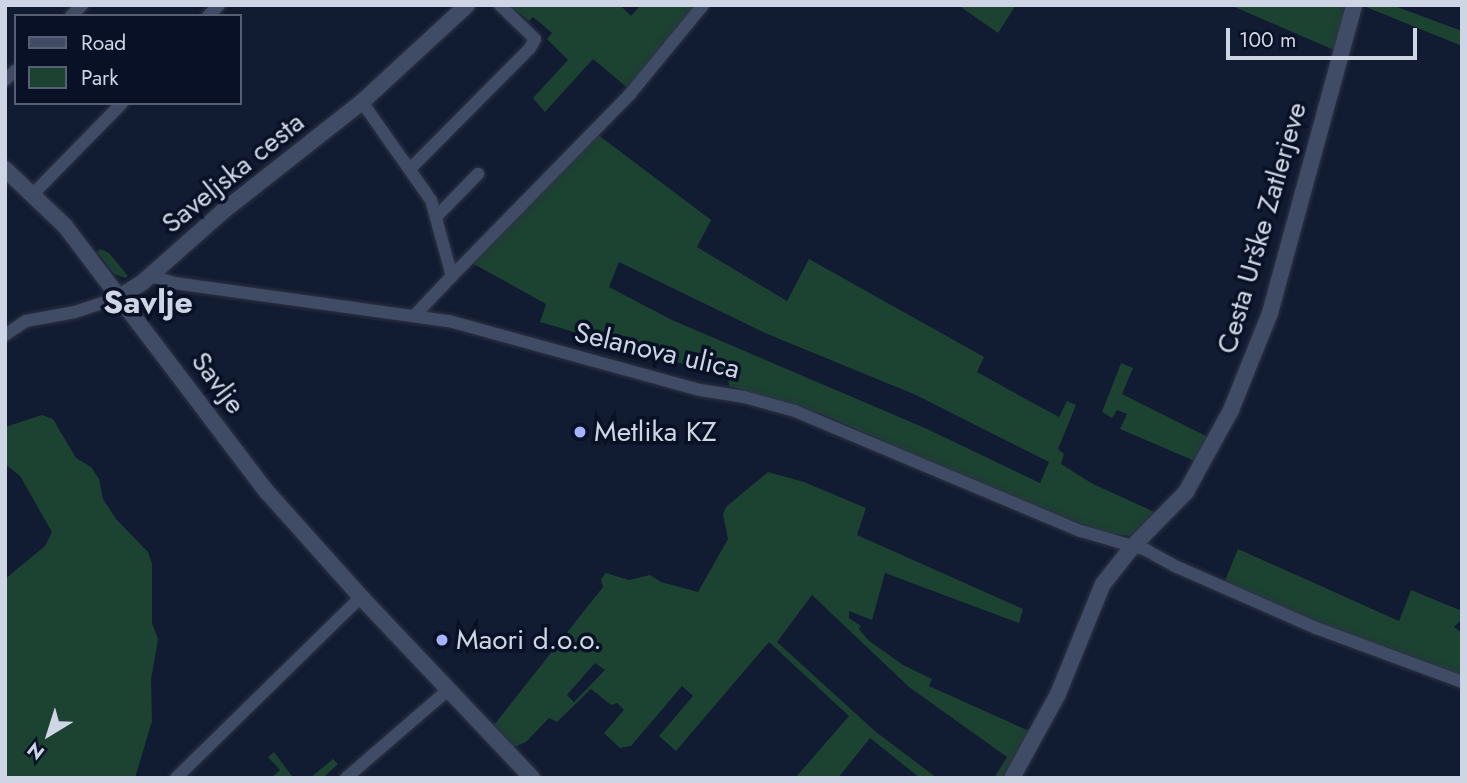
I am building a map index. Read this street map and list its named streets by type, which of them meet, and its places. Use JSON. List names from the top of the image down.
{
  "streets": {
    "street": [
      "Saveljska cesta",
      "Cesta Urške Zatlerjeve",
      "Selanova ulica",
      "Savlje"
    ]
  },
  "crossings": [
    ["Saveljska cesta", "Selanova ulica"],
    ["Saveljska cesta", "Savlje"],
    ["Cesta Urške Zatlerjeve", "Selanova ulica"]
  ],
  "districts": ["Savlje"],
  "places": ["Metlika KZ", "Maori d.o.o."],
  "legend": ["Road", "Park"],
  "scale_bar": "100 m",
  "north": "bottom left"
}
